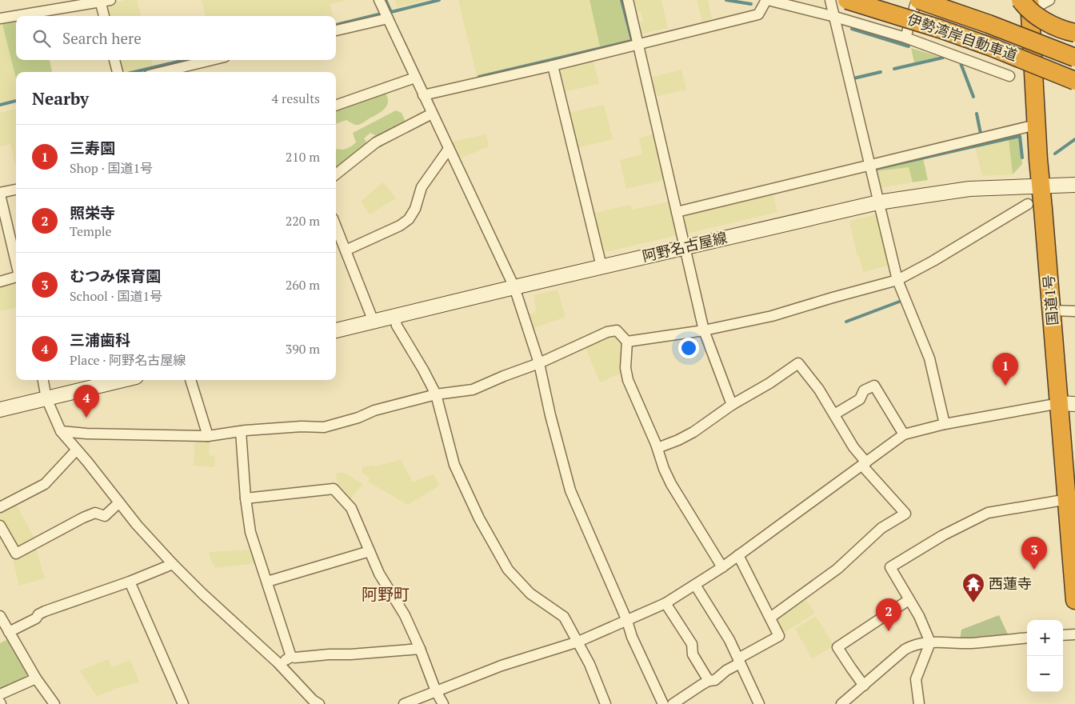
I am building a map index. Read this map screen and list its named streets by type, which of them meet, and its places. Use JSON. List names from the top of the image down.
{
  "streets": {
    "highway": ["伊勢湾岸自動車道", "国道1号"],
    "main road": ["阿野名古屋線"]
  },
  "crossings": [
    ["阿野名古屋線", "国道1号"]
  ],
  "districts": ["阿野町"],
  "places": {
    "temple": ["西蓮寺"]
  },
  "page": {
    "search": "Search here",
    "heading": ["Nearby", "4 results"],
    "list": [
      {
        "mark": "1",
        "name": "三寿園",
        "note": "Shop · 国道1号",
        "value": "210 m"
      },
      {
        "mark": "2",
        "name": "照栄寺",
        "note": "Temple",
        "value": "220 m"
      },
      {
        "mark": "3",
        "name": "むつみ保育園",
        "note": "School · 国道1号",
        "value": "260 m"
      },
      {
        "mark": "4",
        "name": "三浦歯科",
        "note": "Place · 阿野名古屋線",
        "value": "390 m"
      }
    ],
    "pins": [
      "1",
      "4",
      "3",
      "2"
    ],
    "map_buttons": ["+", "−"]
  }
}
